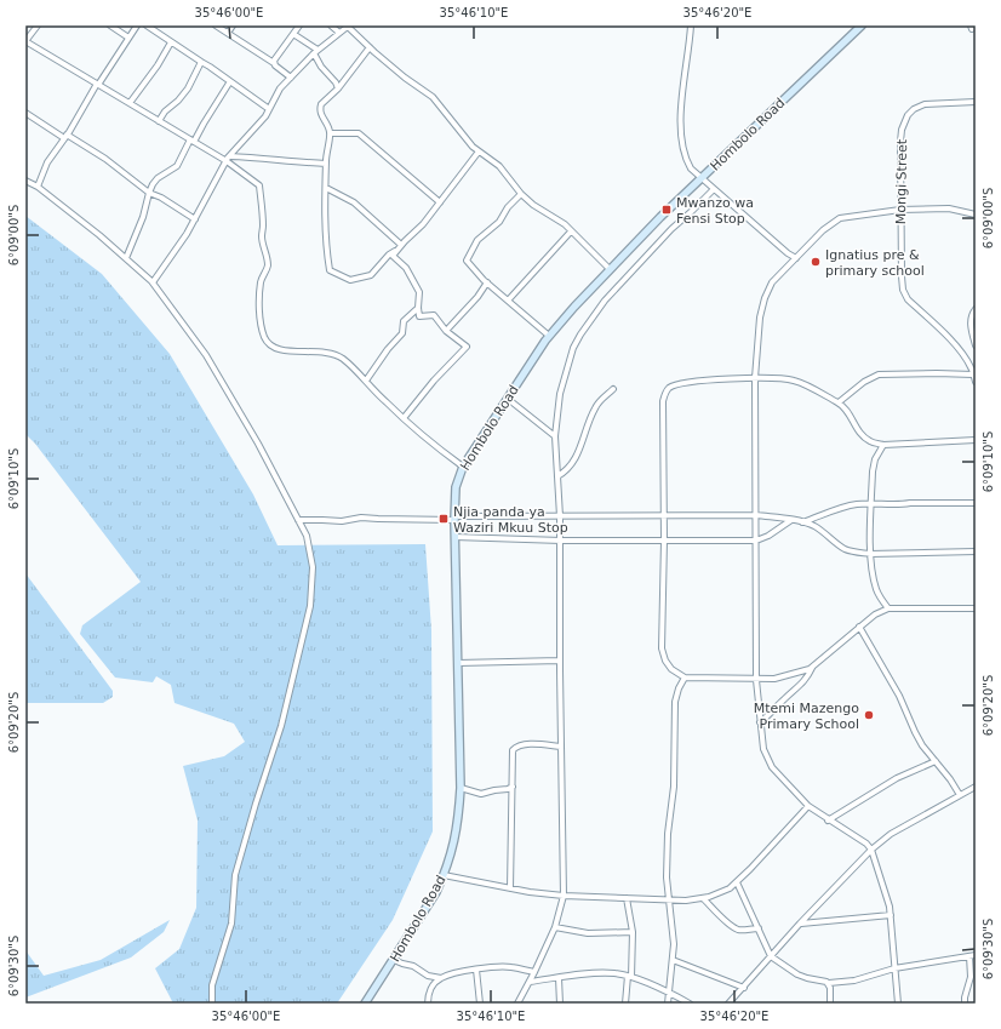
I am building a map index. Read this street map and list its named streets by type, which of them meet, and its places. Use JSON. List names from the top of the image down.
{
  "streets": {
    "street": ["Hombolo Road", "Mongi Street"]
  },
  "places": {
    "transit": ["Mwanzo wa Fensi Stop", "Njia panda ya Waziri Mkuu Stop"],
    "other": ["Ignatius pre & primary school", "Mtemi Mazengo Primary School"]
  },
  "coordinates": [
    "35°46'00\"E",
    "35°46'10\"E",
    "35°46'20\"E",
    "6°09'00\"S",
    "6°09'10\"S",
    "6°09'20\"S",
    "6°09'30\"S"
  ]
}
